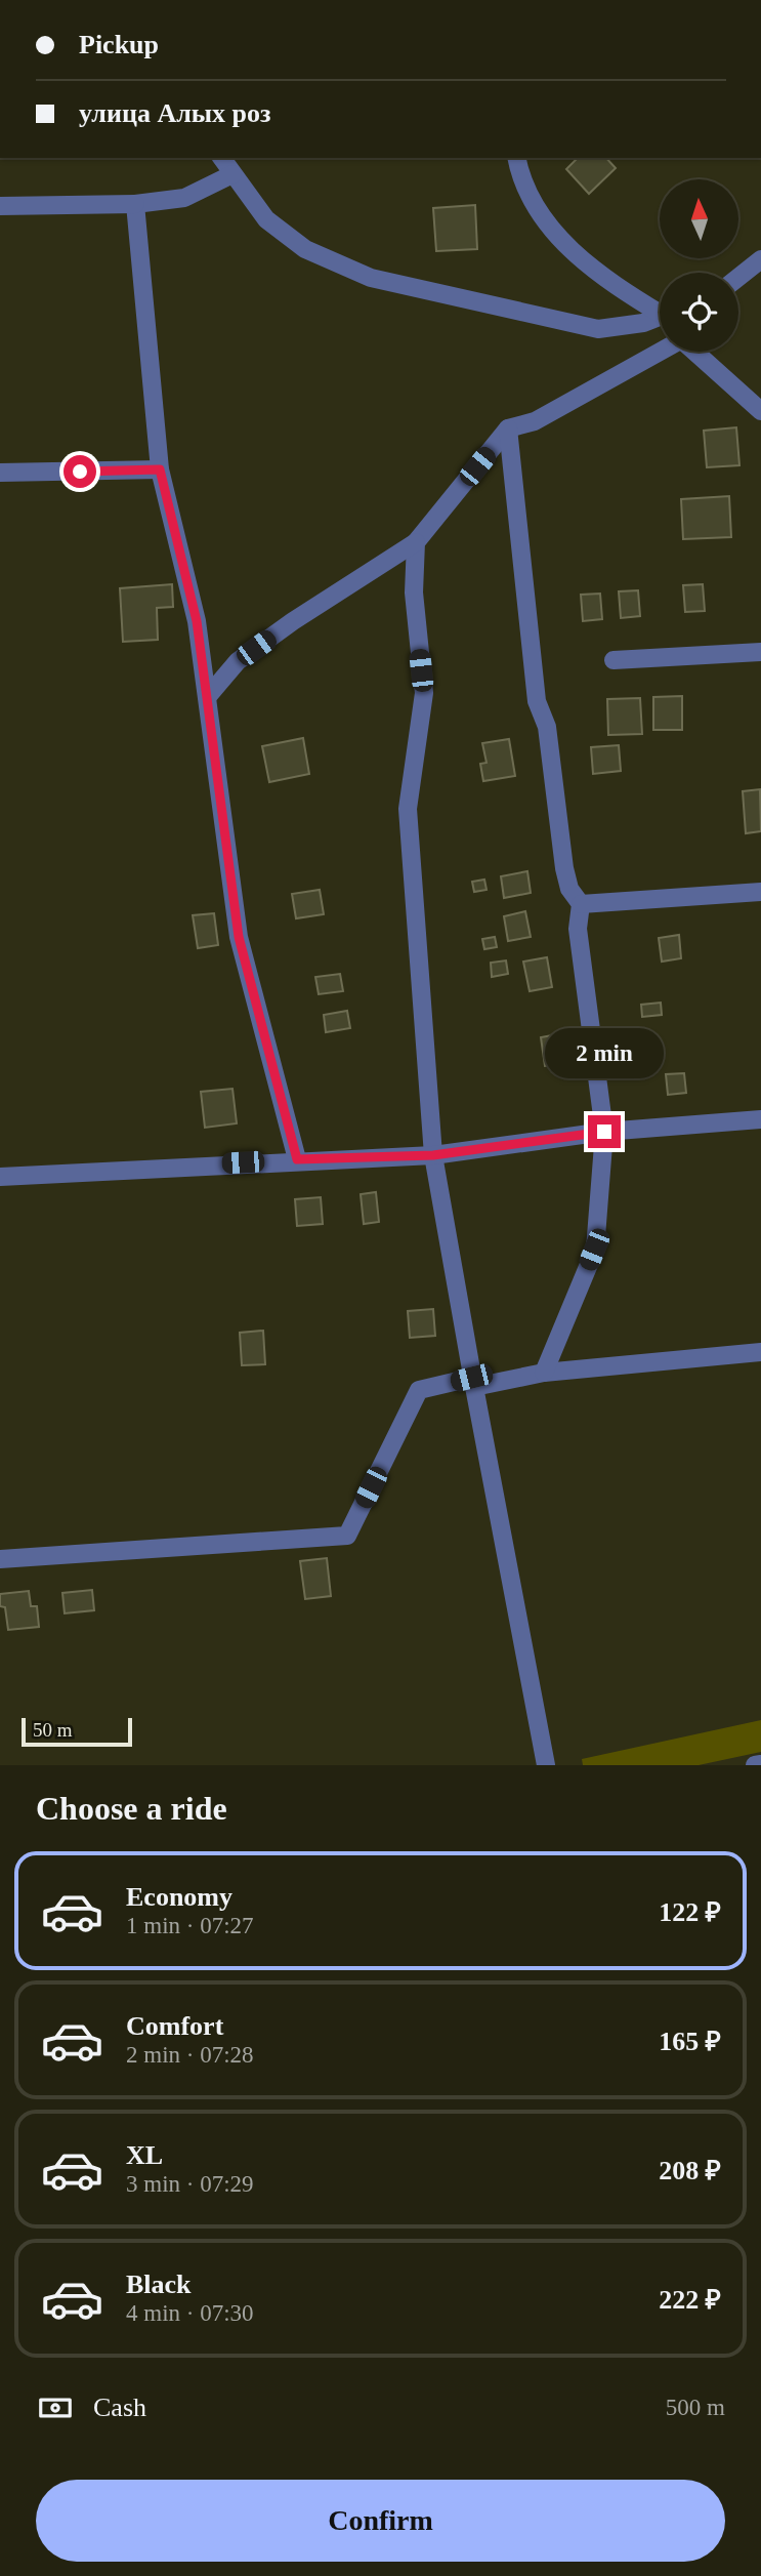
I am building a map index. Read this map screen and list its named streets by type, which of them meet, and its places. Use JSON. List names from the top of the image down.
{
  "scale_bar": "50 m",
  "north": "top",
  "page": {
    "banner": ["Pickup", "улица Алых роз"],
    "bubble": "2 min",
    "scale": "50 m",
    "heading": "Choose a ride",
    "list": [
      {
        "name": "Economy",
        "note": "1 min · 07:27",
        "value": "122 ₽"
      },
      {
        "name": "Comfort",
        "note": "2 min · 07:28",
        "value": "165 ₽"
      },
      {
        "name": "XL",
        "note": "3 min · 07:29",
        "value": "208 ₽"
      },
      {
        "name": "Black",
        "note": "4 min · 07:30",
        "value": "222 ₽"
      }
    ],
    "pay": ["Cash", "500 m"],
    "buttons": "Confirm"
  }
}
